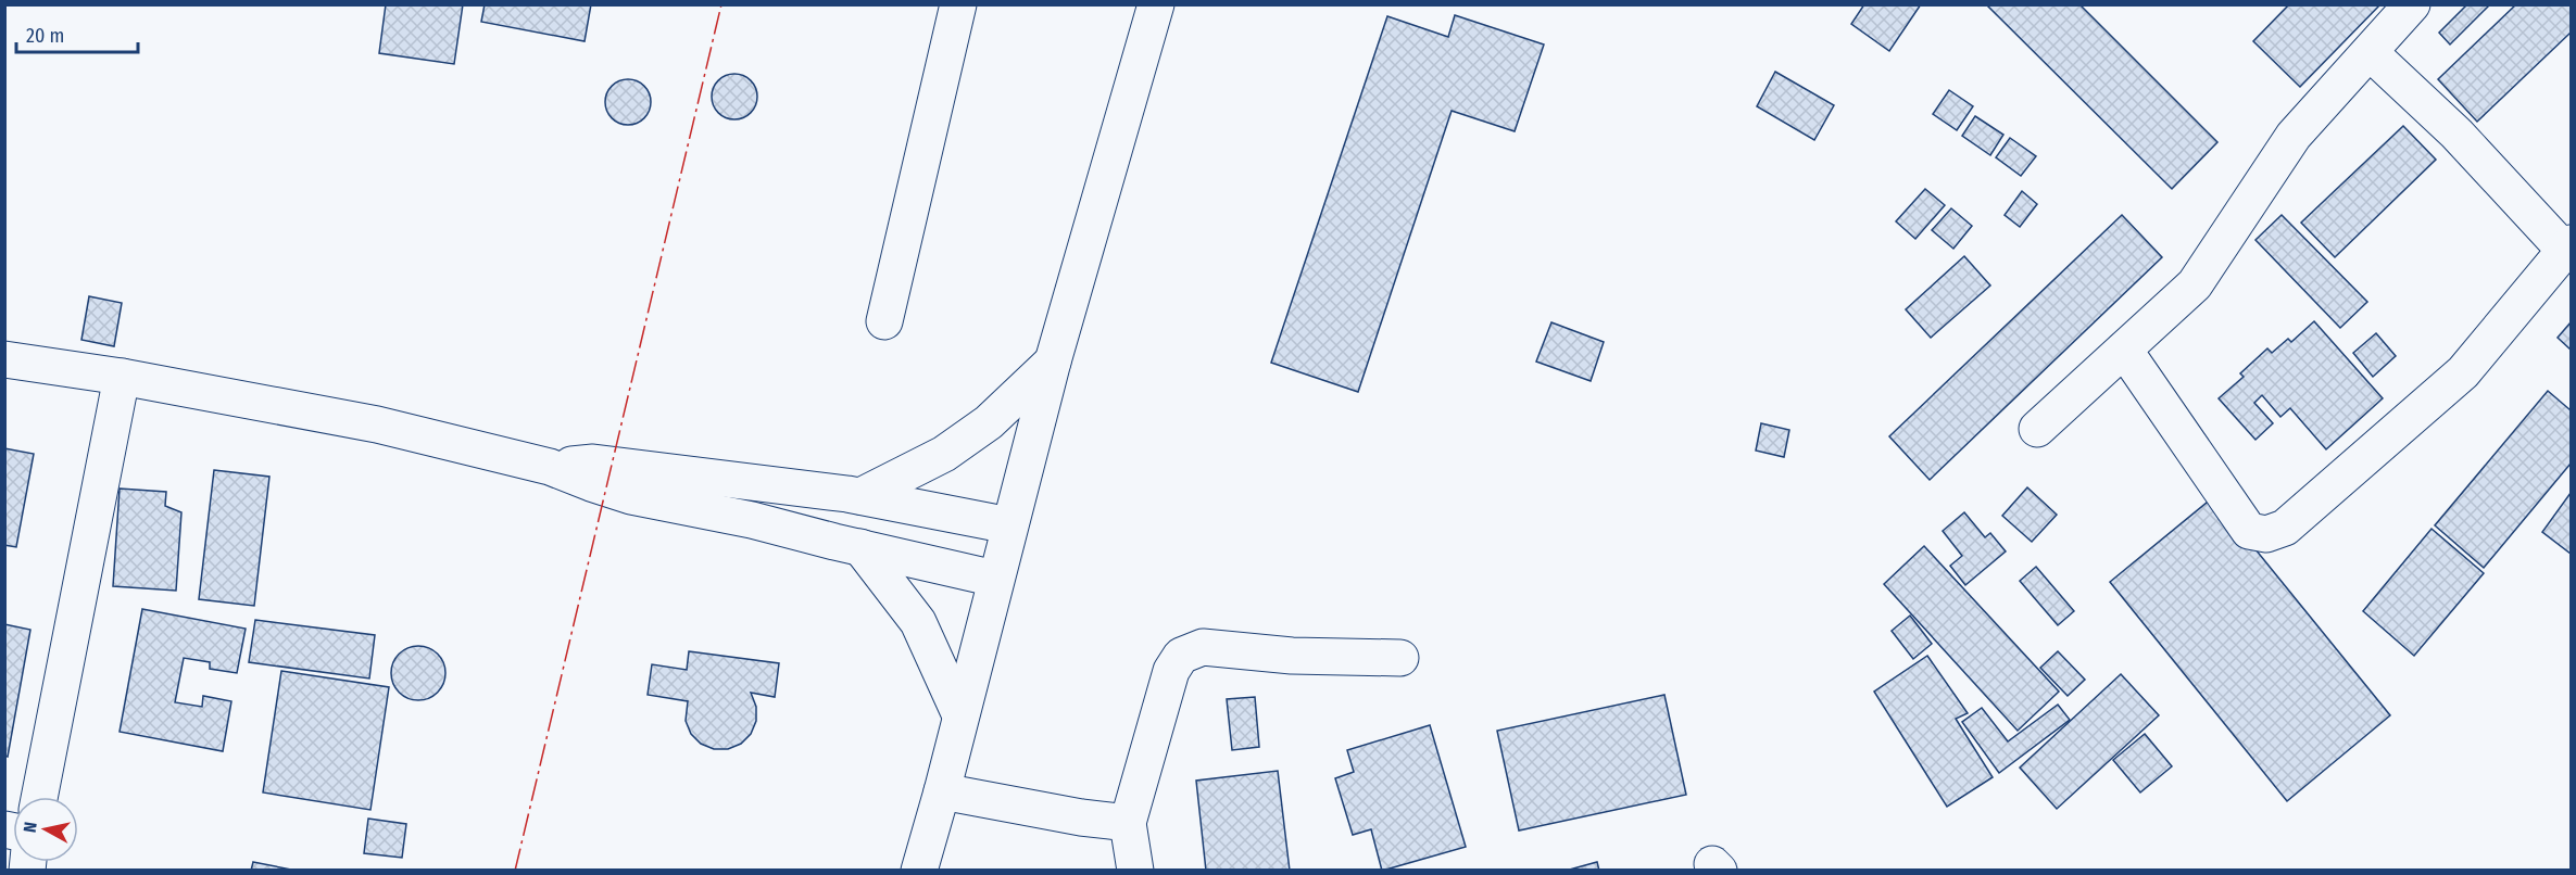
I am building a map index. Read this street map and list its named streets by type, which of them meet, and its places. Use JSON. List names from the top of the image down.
{
  "scale_bar": "20 m",
  "north": "left"
}
